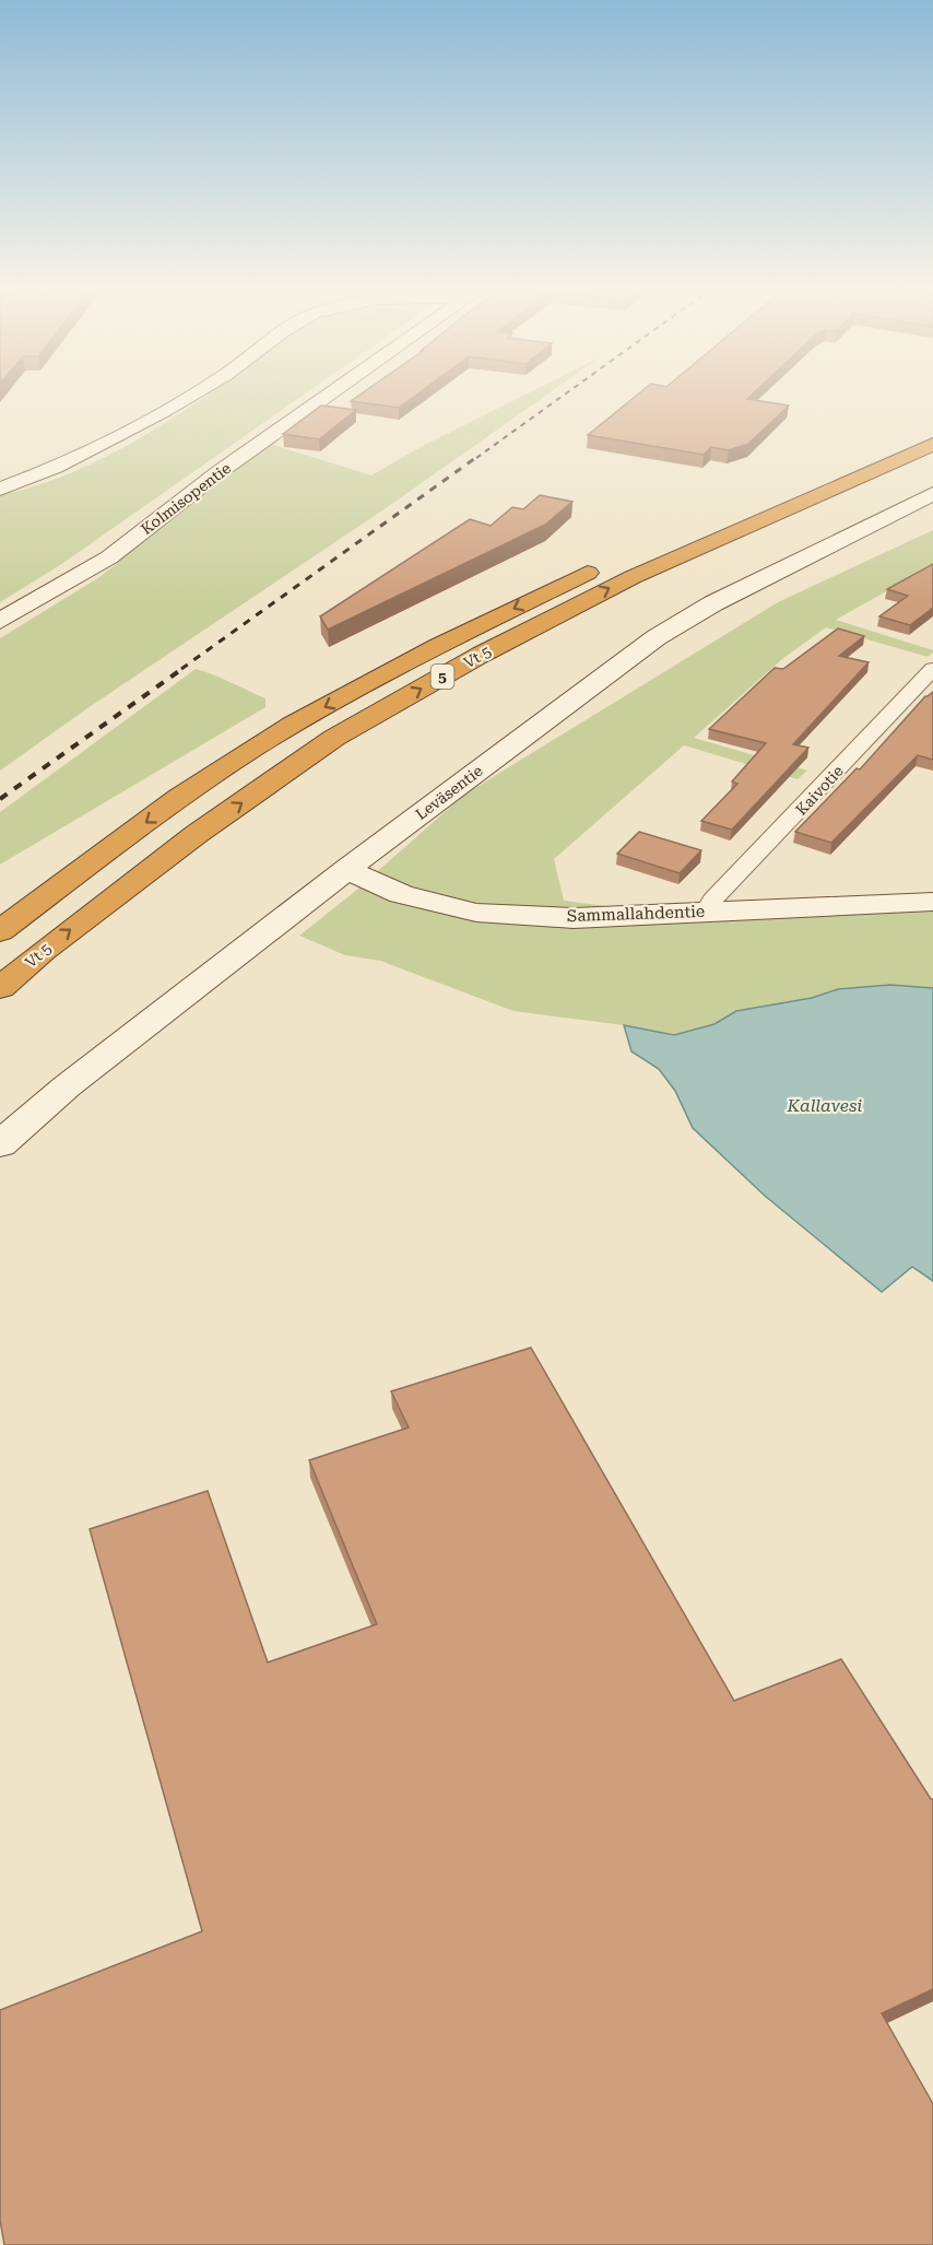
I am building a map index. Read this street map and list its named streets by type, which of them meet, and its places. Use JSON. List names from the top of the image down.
{
  "streets": {
    "highway": ["Vt 5", "5"],
    "main road": ["Kolmisopentie", "Leväsentie", "Sammallahdentie"],
    "street": ["Kaivotie"]
  },
  "crossings": [
    ["Kaivotie", "Sammallahdentie"],
    ["Leväsentie", "Sammallahdentie"]
  ],
  "water": ["Kallavesi"]
}
